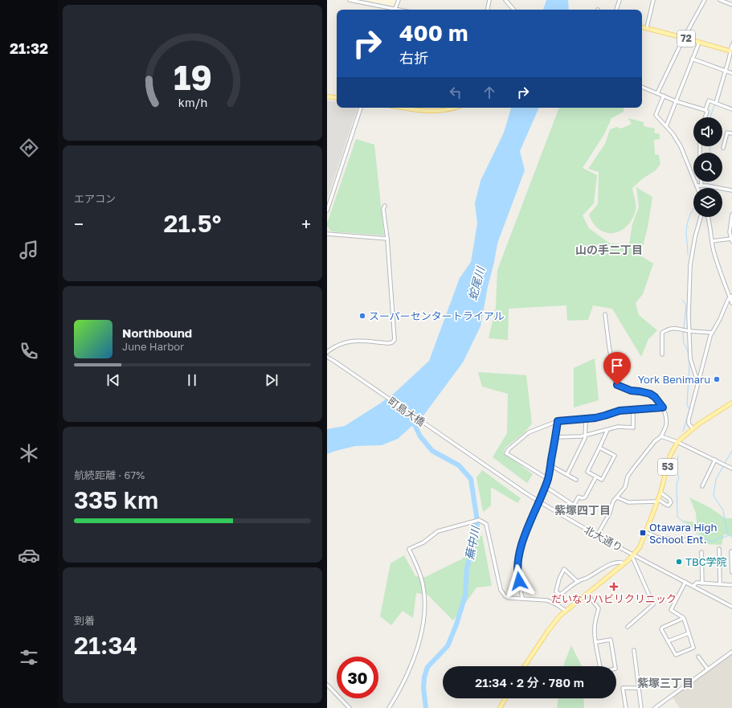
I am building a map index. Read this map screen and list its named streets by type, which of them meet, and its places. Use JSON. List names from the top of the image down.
{
  "streets": {
    "main road": ["72", "53"],
    "street": ["町島大橋", "北大通り"]
  },
  "crossings": [
    ["町島大橋", "北大通り"],
    ["53", "北大通り"]
  ],
  "districts": ["山の手二丁目", "紫塚四丁目", "紫塚三丁目"],
  "water": ["蛇尾川", "蕪中川"],
  "places": {
    "other": ["スーパーセンタートライアル", "York Benimaru", "TBC学院"],
    "transit": ["Otawara High School Ent."],
    "health": ["だいなリハビリクリニック"]
  },
  "page": {
    "tabs": "21:32",
    "turn": ["400 m", "右折"],
    "tile": [
      "エアコン",
      ["航続距離 · 67%", "335 km"],
      ["到着", "21:34"]
    ],
    "heat": ["−", "21.5°", "+"],
    "song": ["Northbound", "June Harbor"],
    "limit": "30",
    "trip": "21:34 · 2 分 · 780 m",
    "gauge": ["19", "km/h"]
  }
}
